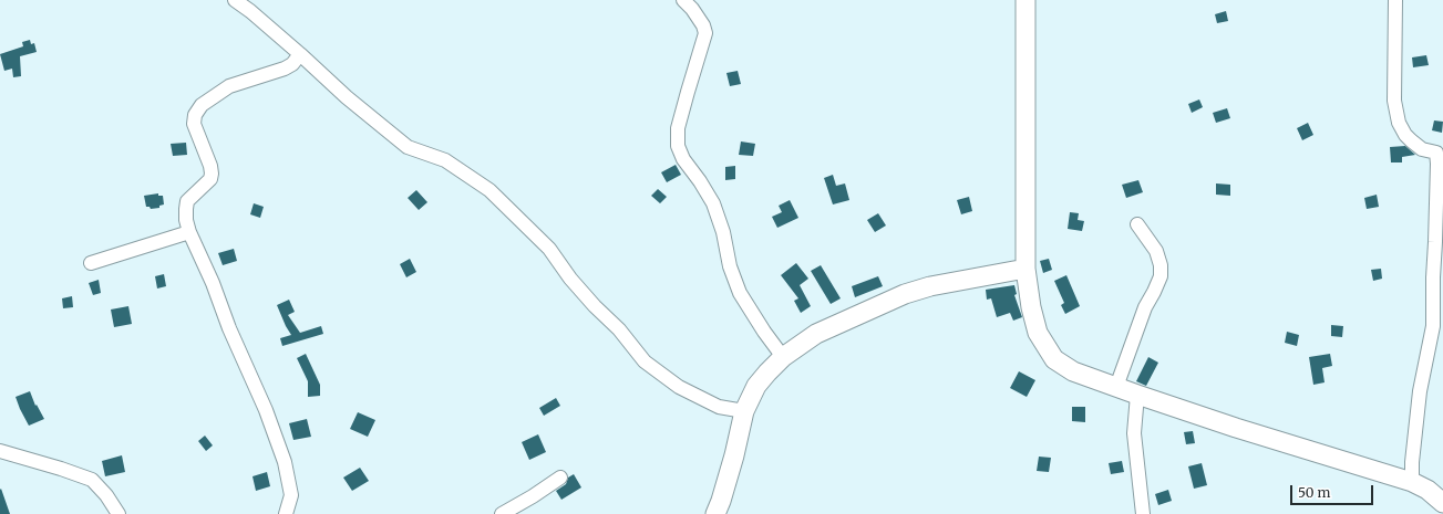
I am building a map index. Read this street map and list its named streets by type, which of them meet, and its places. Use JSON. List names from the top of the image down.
{
  "scale_bar": "50 m"
}
